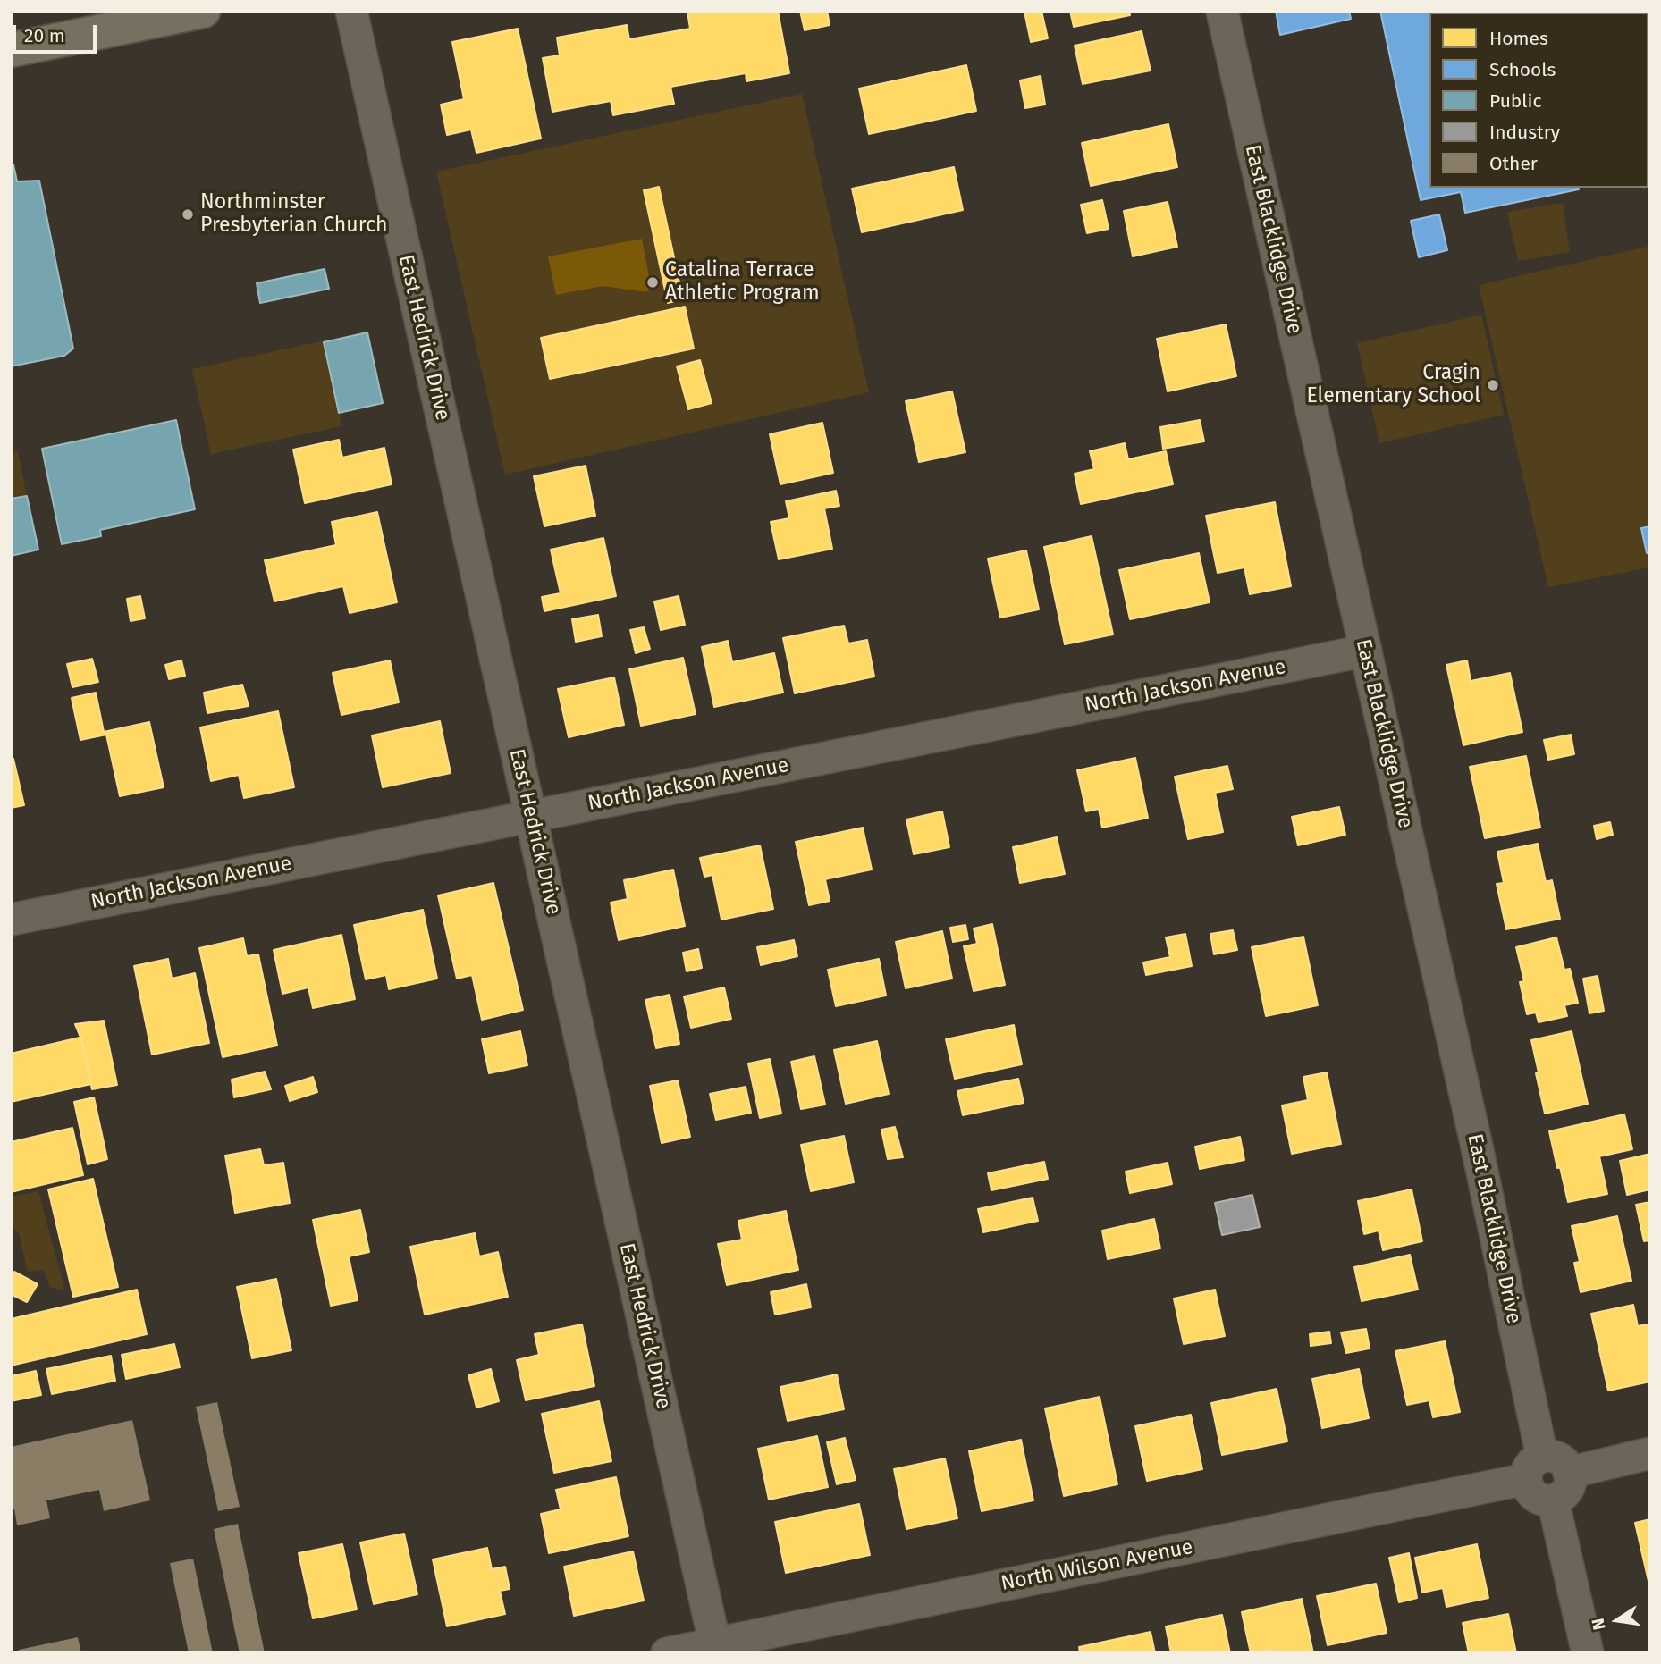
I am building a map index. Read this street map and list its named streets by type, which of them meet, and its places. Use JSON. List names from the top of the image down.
{
  "streets": {
    "street": [
      "East Blacklidge Drive",
      "East Hedrick Drive",
      "North Jackson Avenue",
      "North Wilson Avenue"
    ]
  },
  "crossings": [
    ["East Blacklidge Drive", "North Jackson Avenue"],
    ["East Blacklidge Drive", "North Wilson Avenue"],
    ["East Hedrick Drive", "North Jackson Avenue"],
    ["East Hedrick Drive", "North Wilson Avenue"]
  ],
  "places": ["Northminster Presbyterian Church", "Catalina Terrace Athletic Program", "Cragin Elementary School"],
  "legend": [
    "Homes",
    "Schools",
    "Public",
    "Industry",
    "Other"
  ],
  "scale_bar": "20 m",
  "north": "left"
}
